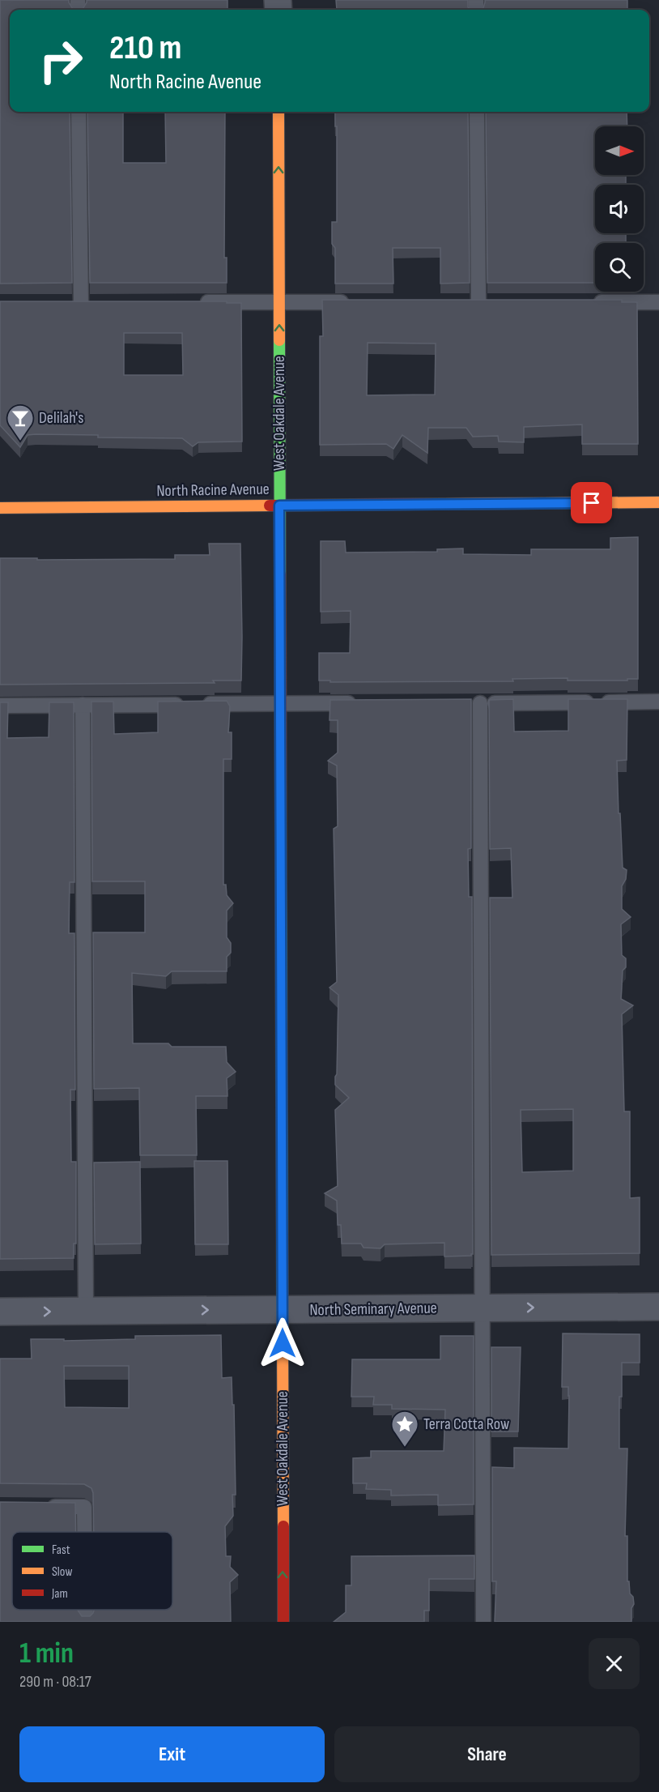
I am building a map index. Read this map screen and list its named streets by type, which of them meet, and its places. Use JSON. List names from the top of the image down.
{
  "streets": {
    "street": ["West Oakdale Avenue", "North Racine Avenue", "North Seminary Avenue"]
  },
  "crossings": [
    ["West Oakdale Avenue", "North Racine Avenue"],
    ["West Oakdale Avenue", "North Seminary Avenue"]
  ],
  "one_way": ["West Oakdale Avenue", "North Seminary Avenue"],
  "places": {
    "bar": ["Delilah's"],
    "place": ["Terra Cotta Row"]
  },
  "legend": ["Fast", "Slow", "Jam"],
  "north": "right",
  "page": {
    "turn": ["210 m", "North Racine Avenue"],
    "heading": ["1 min", "290 m · 08:17"],
    "buttons": ["Exit", "Share"]
  }
}
